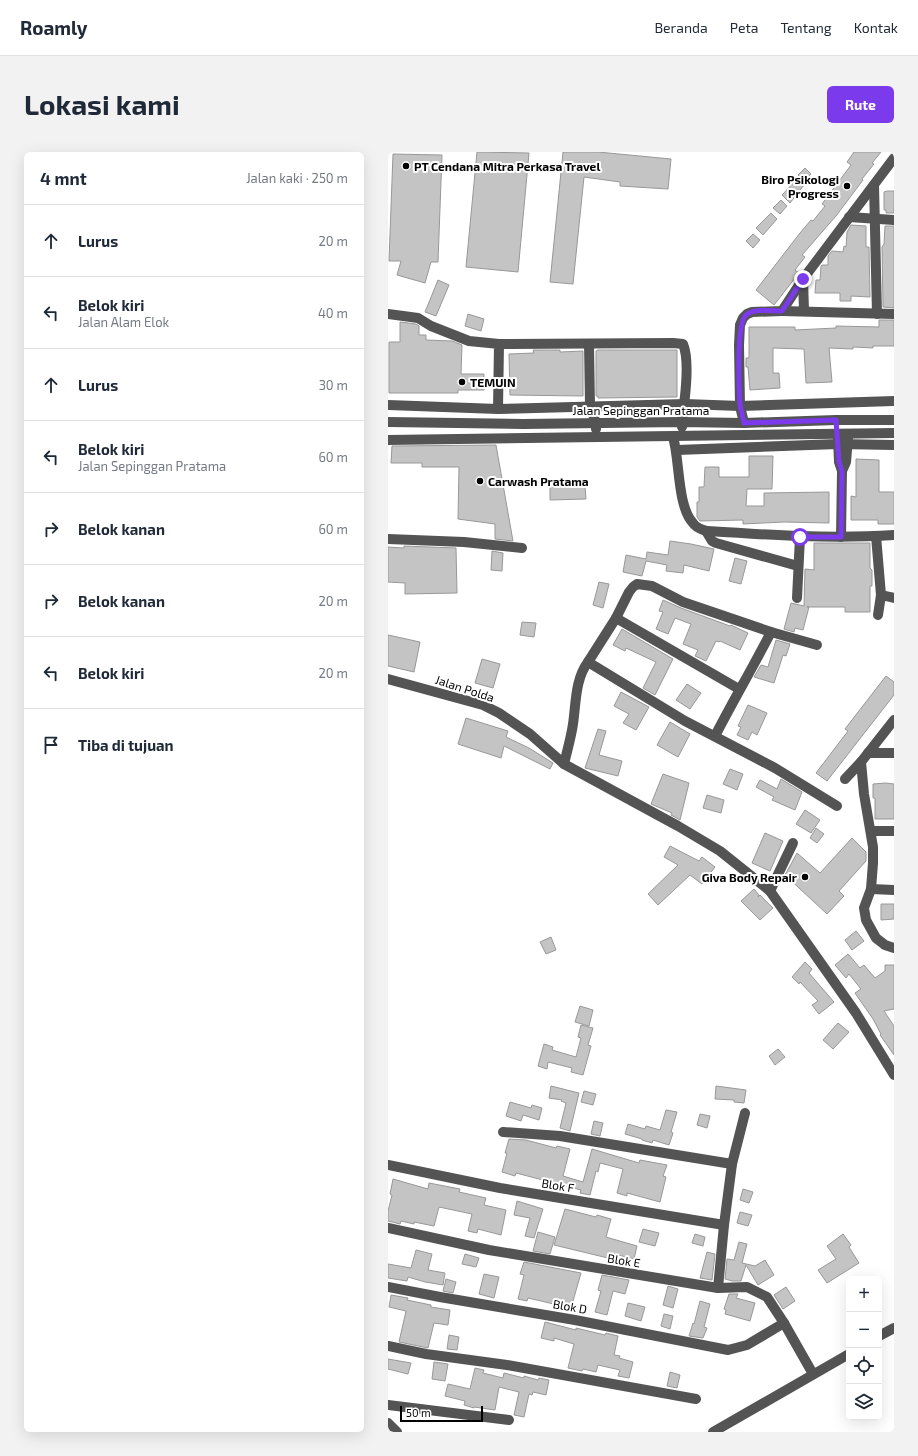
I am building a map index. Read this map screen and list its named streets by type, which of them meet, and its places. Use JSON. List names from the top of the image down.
{
  "streets": {
    "street": [
      "Jalan Sepinggan Pratama",
      "Jalan Polda",
      "Blok F",
      "Blok E",
      "Blok D"
    ]
  },
  "crossings": [
    ["Blok E", "Blok D"]
  ],
  "places": [
    "PT Cendana Mitra Perkasa Travel",
    "Biro Psikologi Progress",
    "TEMUIN",
    "Carwash Pratama",
    "Giva Body Repair"
  ],
  "scale_bar": "50 m",
  "page": {
    "header": "Roamly",
    "nav": [
      "Beranda",
      "Peta",
      "Tentang",
      "Kontak"
    ],
    "buttons": "Rute",
    "title": "Lokasi kami",
    "heading": ["4 mnt", "Jalan kaki · 250 m"],
    "list": [
      ["Lurus", "20 m"],
      ["Belok kiri", "Jalan Alam Elok", "40 m"],
      ["Lurus", "30 m"],
      ["Belok kiri", "Jalan Sepinggan Pratama", "60 m"],
      ["Belok kanan", "60 m"],
      ["Belok kanan", "20 m"],
      ["Belok kiri", "20 m"],
      "Tiba di tujuan"
    ],
    "map_buttons": ["+", "−"],
    "scale": "50 m"
  }
}
